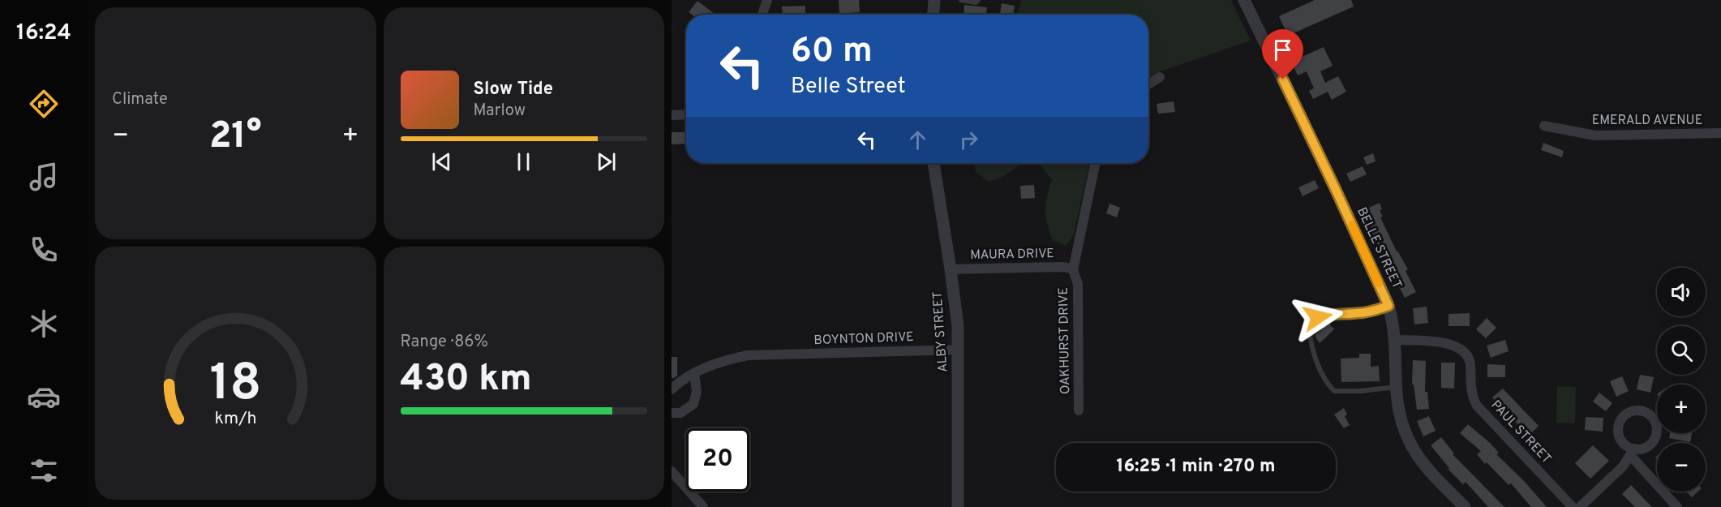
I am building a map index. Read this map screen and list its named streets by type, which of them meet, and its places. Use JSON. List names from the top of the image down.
{
  "streets": {
    "street": [
      "EMERALD AVENUE",
      "BELLE STREET",
      "MAURA DRIVE",
      "ALBY STREET",
      "BOYNTON DRIVE",
      "OAKHURST DRIVE",
      "PAUL STREET"
    ]
  },
  "crossings": [
    ["BELLE STREET", "PAUL STREET"],
    ["MAURA DRIVE", "ALBY STREET"],
    ["MAURA DRIVE", "OAKHURST DRIVE"],
    ["ALBY STREET", "BOYNTON DRIVE"]
  ],
  "page": {
    "tabs": "16:24",
    "tile": [
      "Climate",
      ["Range · 86%", "430 km"]
    ],
    "turn": ["60 m", "Belle Street"],
    "song": ["Slow Tide", "Marlow"],
    "heat": ["−", "21°", "+"],
    "map_buttons": ["+", "−"],
    "limit": "20",
    "trip": "16:25 · 1 min · 270 m",
    "gauge": ["18", "km/h"]
  }
}
